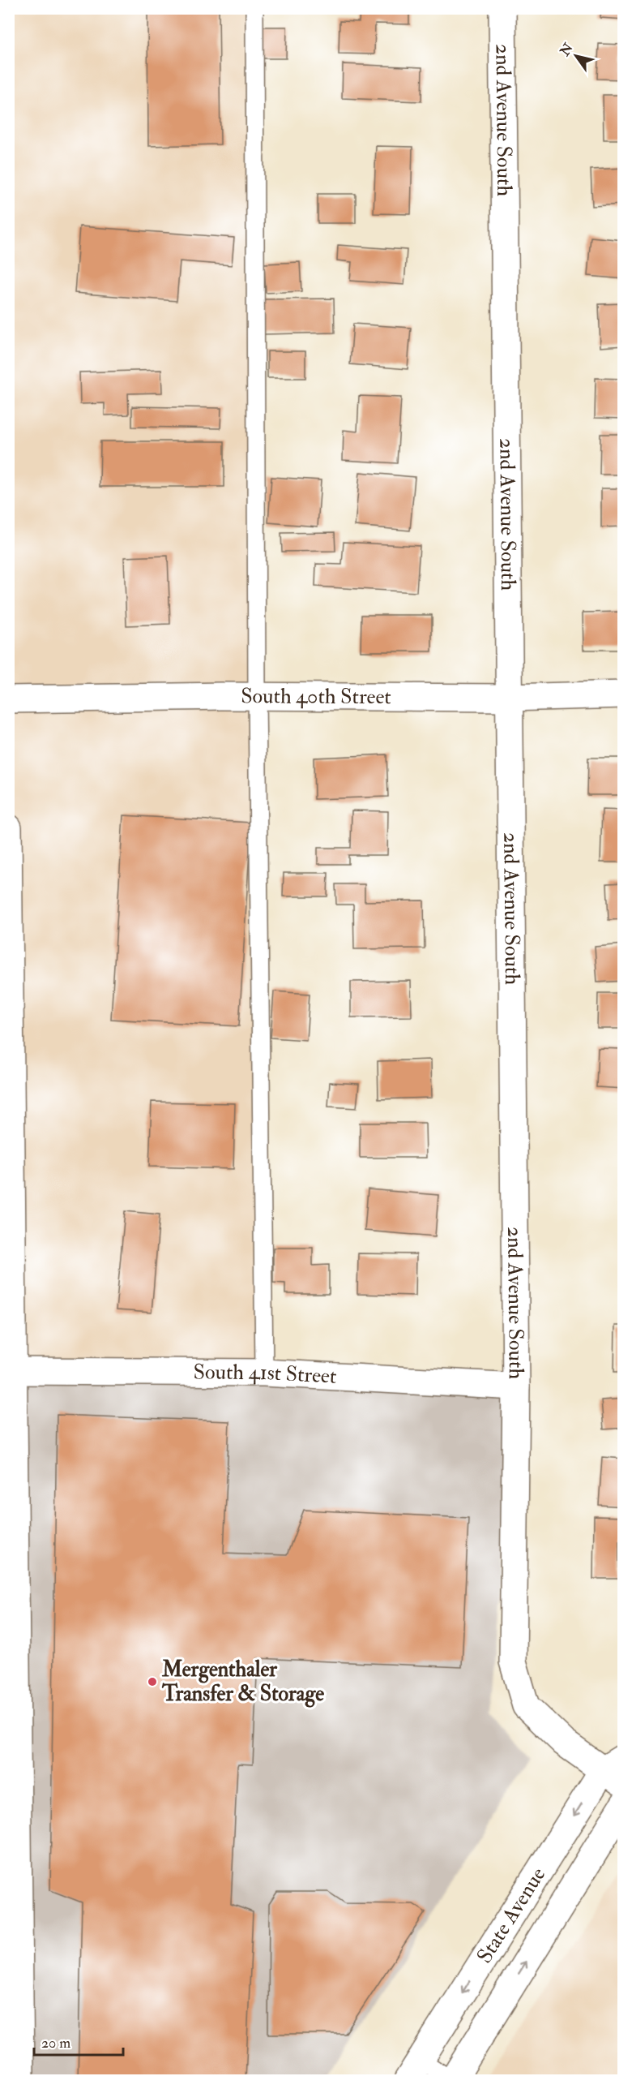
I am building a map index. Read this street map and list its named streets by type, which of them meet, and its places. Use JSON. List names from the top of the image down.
{
  "streets": {
    "street": [
      "2nd Avenue South",
      "South 40th Street",
      "South 41st Street",
      "State Avenue"
    ]
  },
  "crossings": [
    ["2nd Avenue South", "South 40th Street"],
    ["2nd Avenue South", "South 41st Street"],
    ["2nd Avenue South", "State Avenue"]
  ],
  "places": ["Mergenthaler Transfer & Storage"],
  "scale_bar": "20 m",
  "north": "top left"
}
